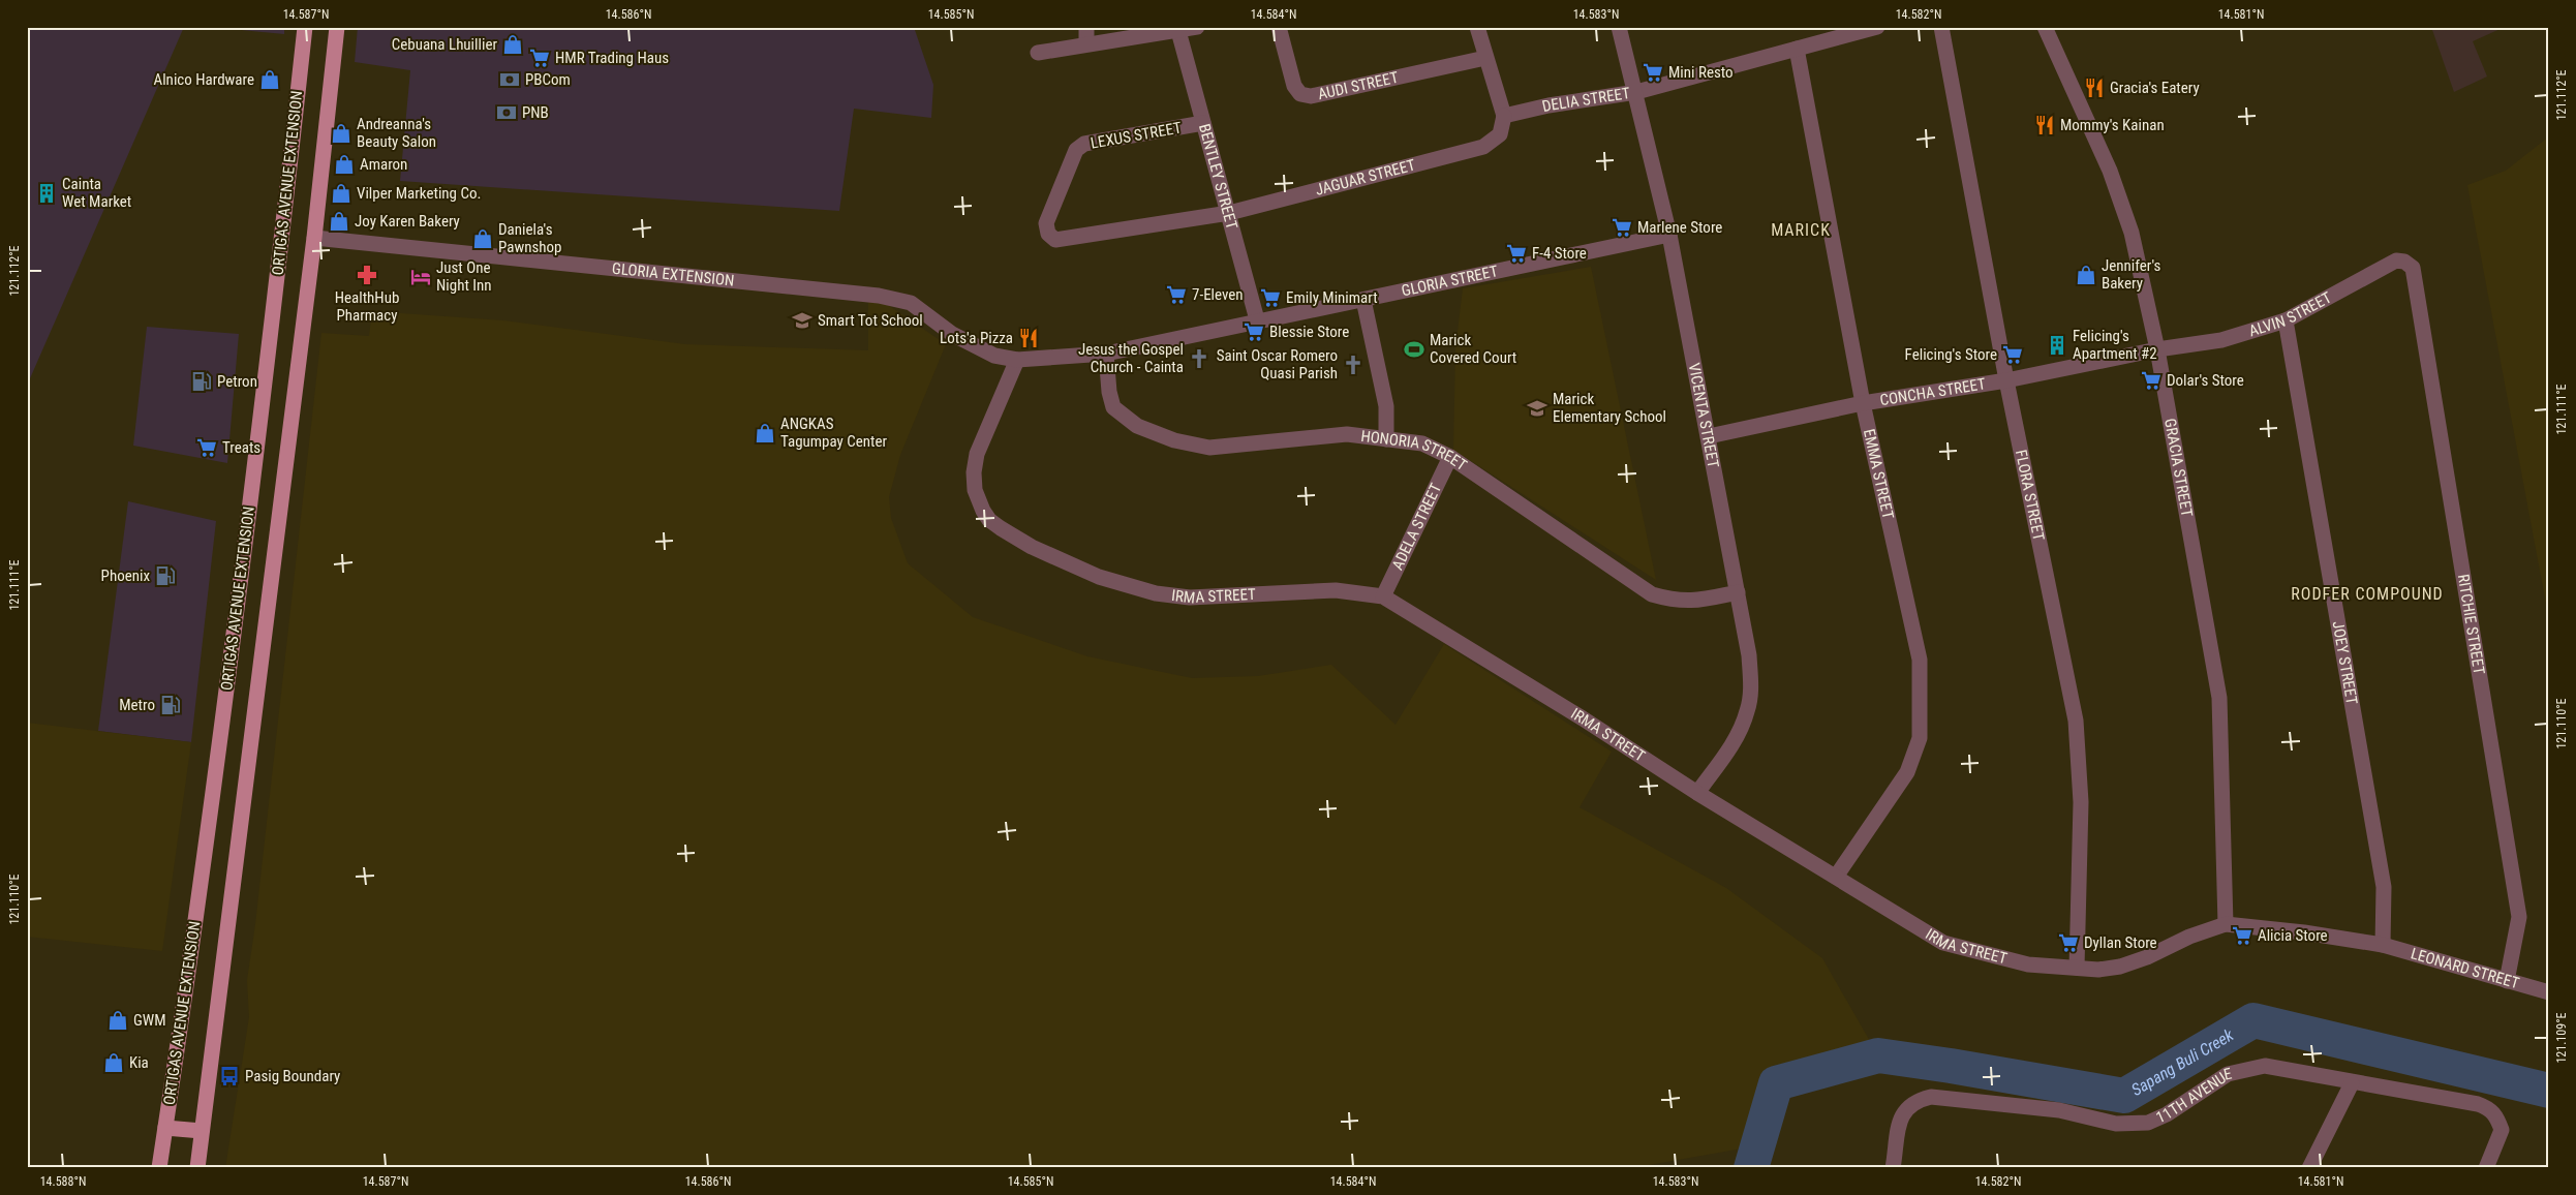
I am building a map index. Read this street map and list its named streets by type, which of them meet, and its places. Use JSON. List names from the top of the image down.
{
  "streets": {
    "main road": ["ORTIGAS AVENUE EXTENSION"],
    "street": [
      "AUDI STREET",
      "DELIA STREET",
      "LEXUS STREET",
      "BENTLEY STREET",
      "JAGUAR STREET",
      "GLORIA EXTENSION",
      "GLORIA STREET",
      "ALVIN STREET",
      "CONCHA STREET",
      "VICENTA STREET",
      "HONORIA STREET",
      "GRACIA STREET",
      "EMMA STREET",
      "FLORA STREET",
      "ADELA STREET",
      "IRMA STREET",
      "RITCHIE STREET",
      "JOEY STREET",
      "LEONARD STREET",
      "11TH AVENUE"
    ]
  },
  "crossings": [
    ["DELIA STREET", "JAGUAR STREET"],
    ["DELIA STREET", "VICENTA STREET"],
    ["DELIA STREET", "EMMA STREET"],
    ["LEXUS STREET", "BENTLEY STREET"],
    ["LEXUS STREET", "JAGUAR STREET"],
    ["BENTLEY STREET", "JAGUAR STREET"],
    ["BENTLEY STREET", "GLORIA STREET"],
    ["ORTIGAS AVENUE EXTENSION", "GLORIA EXTENSION"],
    ["GLORIA EXTENSION", "GLORIA STREET"],
    ["GLORIA EXTENSION", "IRMA STREET"],
    ["GLORIA STREET", "VICENTA STREET"],
    ["GLORIA STREET", "HONORIA STREET"],
    ["GLORIA STREET", "IRMA STREET"],
    ["ALVIN STREET", "CONCHA STREET"],
    ["ALVIN STREET", "GRACIA STREET"],
    ["ALVIN STREET", "RITCHIE STREET"],
    ["ALVIN STREET", "JOEY STREET"],
    ["CONCHA STREET", "VICENTA STREET"],
    ["CONCHA STREET", "GRACIA STREET"],
    ["CONCHA STREET", "EMMA STREET"],
    ["CONCHA STREET", "FLORA STREET"],
    ["VICENTA STREET", "HONORIA STREET"],
    ["VICENTA STREET", "IRMA STREET"],
    ["HONORIA STREET", "ADELA STREET"],
    ["GRACIA STREET", "IRMA STREET"],
    ["EMMA STREET", "IRMA STREET"],
    ["FLORA STREET", "IRMA STREET"],
    ["ADELA STREET", "IRMA STREET"],
    ["IRMA STREET", "JOEY STREET"],
    ["IRMA STREET", "LEONARD STREET"],
    ["RITCHIE STREET", "LEONARD STREET"],
    ["JOEY STREET", "LEONARD STREET"]
  ],
  "districts": ["MARICK", "RODFER COMPOUND"],
  "water": ["Sapang Buli Creek"],
  "places": {
    "shop": [
      "Cebuana Lhuillier",
      "Alnico Hardware",
      "Andreanna's Beauty Salon",
      "Amaron",
      "Vilper Marketing Co.",
      "Joy Karen Bakery",
      "Daniela's Pawnshop",
      "Jennifer's Bakery",
      "ANGKAS Tagumpay Center",
      "GWM",
      "Kia"
    ],
    "supermarket": [
      "HMR Trading Haus",
      "Mini Resto",
      "Marlene Store",
      "F-4 Store",
      "7-Eleven",
      "Emily Minimart",
      "Blessie Store",
      "Felicing's Store",
      "Dolar's Store",
      "Treats",
      "Alicia Store",
      "Dyllan Store"
    ],
    "bank": ["PBCom", "PNB"],
    "restaurant": ["Gracia's Eatery", "Mommy's Kainan", "Lots'a Pizza"],
    "building": ["Cainta Wet Market", "Felicing's Apartment #2"],
    "pharmacy": ["HealthHub Pharmacy"],
    "hotel": ["Just One Night Inn"],
    "school or university": ["Smart Tot School", "Marick Elementary School"],
    "sports": ["Marick Covered Court"],
    "church": ["Jesus the Gospel Church - Cainta", "Saint Oscar Romero Quasi Parish"],
    "fuel station": ["Petron", "Phoenix", "Metro"],
    "bus stop": ["Pasig Boundary"]
  },
  "coordinates": [
    "14.587°N",
    "14.586°N",
    "14.585°N",
    "14.584°N",
    "14.583°N",
    "14.582°N",
    "14.581°N",
    "121.112°E",
    "121.111°E",
    "121.110°E",
    "121.109°E",
    "14.588°N"
  ]
}
